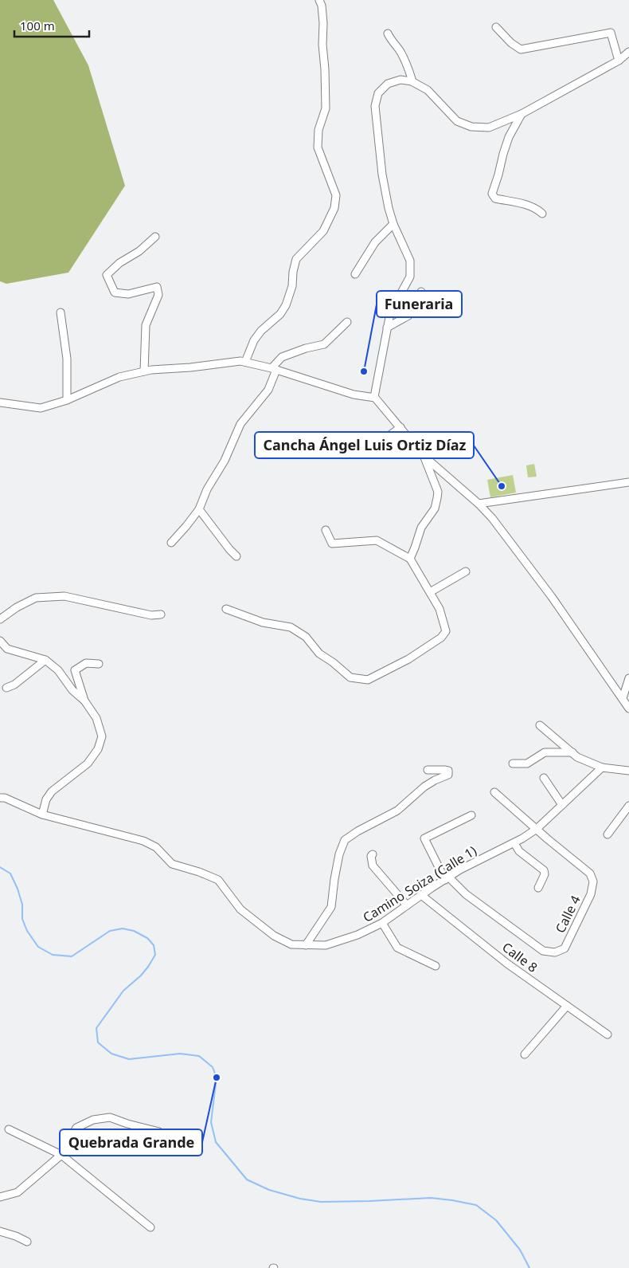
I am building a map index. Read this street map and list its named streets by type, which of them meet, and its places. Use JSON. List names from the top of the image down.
{
  "streets": {
    "street": ["Camino Soiza (Calle 1)", "Calle 4", "Calle 8"]
  },
  "crossings": [
    ["Camino Soiza (Calle 1)", "Calle 4"],
    ["Camino Soiza (Calle 1)", "Calle 8"]
  ],
  "places": ["Funeraria", "Cancha Ángel Luis Ortiz Díaz", "Quebrada Grande"],
  "scale_bar": "100 m"
}
